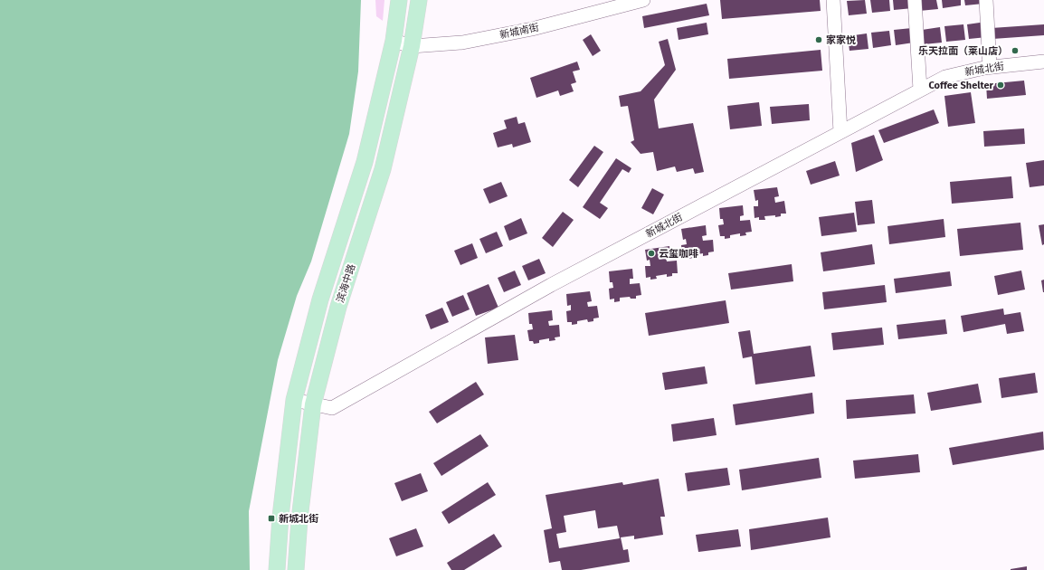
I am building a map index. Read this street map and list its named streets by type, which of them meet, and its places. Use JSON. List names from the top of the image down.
{
  "streets": {
    "main road": ["滨海中路"],
    "street": ["新城南街", "新城北街"]
  },
  "crossings": [
    ["新城南街", "滨海中路"],
    ["新城北街", "滨海中路"]
  ],
  "places": {
    "other": [
      "家家悦",
      "乐天拉面（莱山店）",
      "Coffee Shelter",
      "云玺咖啡"
    ],
    "transit": ["新城北街"]
  }
}
